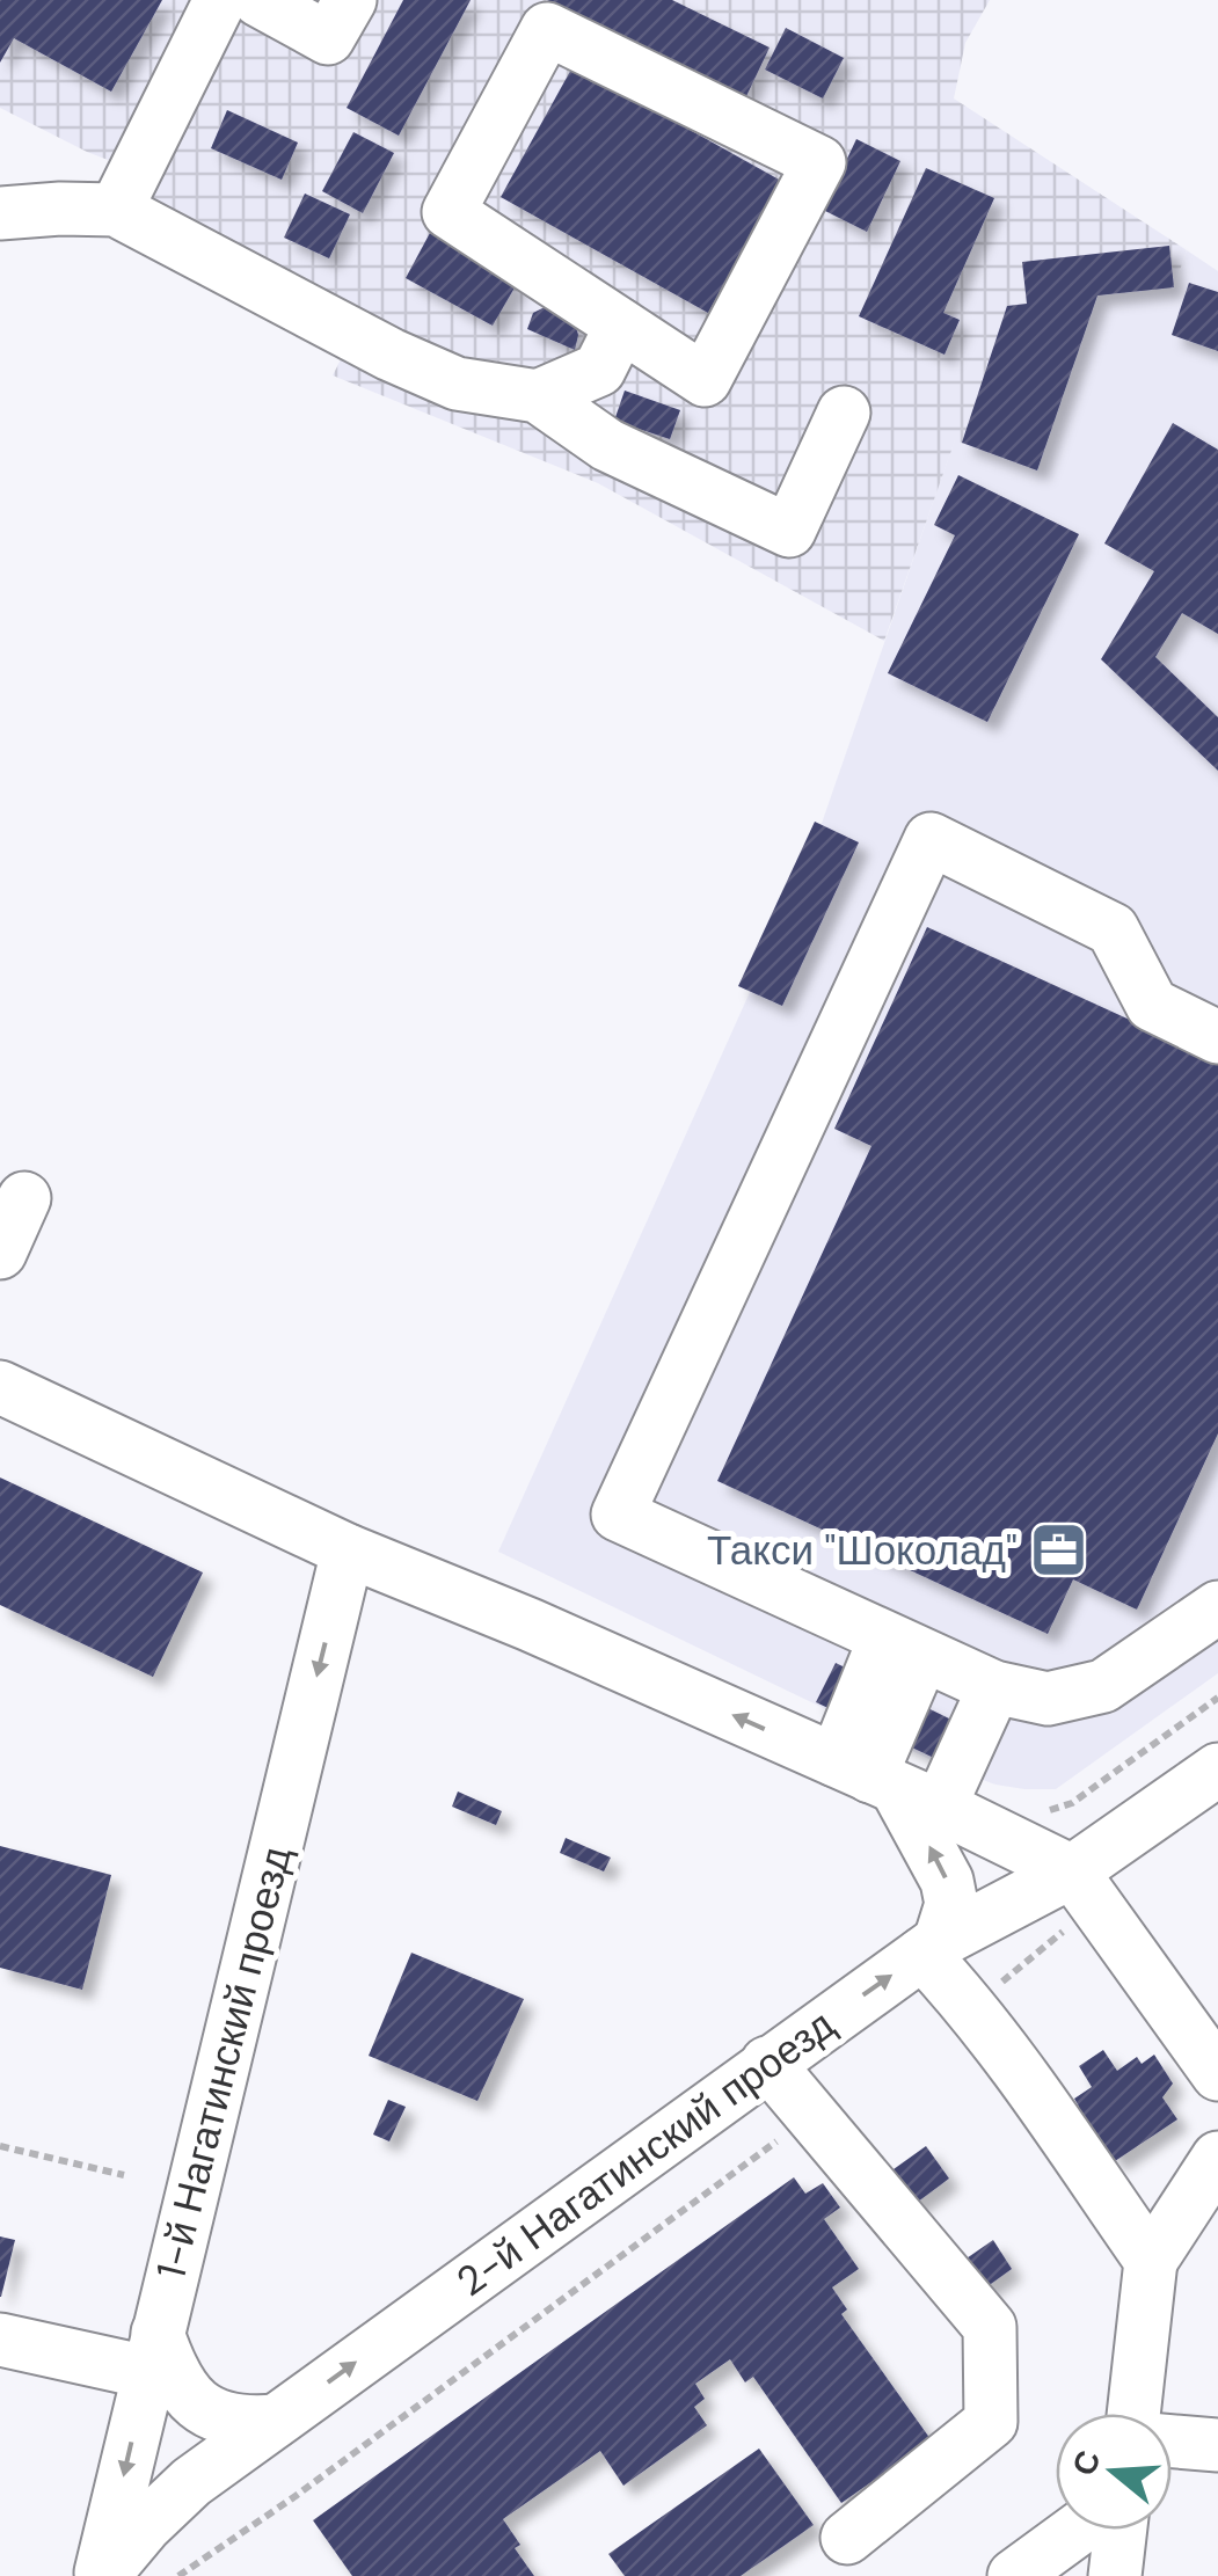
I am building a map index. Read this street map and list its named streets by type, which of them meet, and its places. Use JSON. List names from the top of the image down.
{
  "streets": {
    "street": ["1-й Нагатинский проезд", "2-й Нагатинский проезд"]
  },
  "crossings": [
    ["1-й Нагатинский проезд", "2-й Нагатинский проезд"]
  ],
  "one_way": ["1-й Нагатинский проезд", "2-й Нагатинский проезд"],
  "places": {
    "office": ["Такси \"Шоколад\""]
  },
  "north": "left"
}
